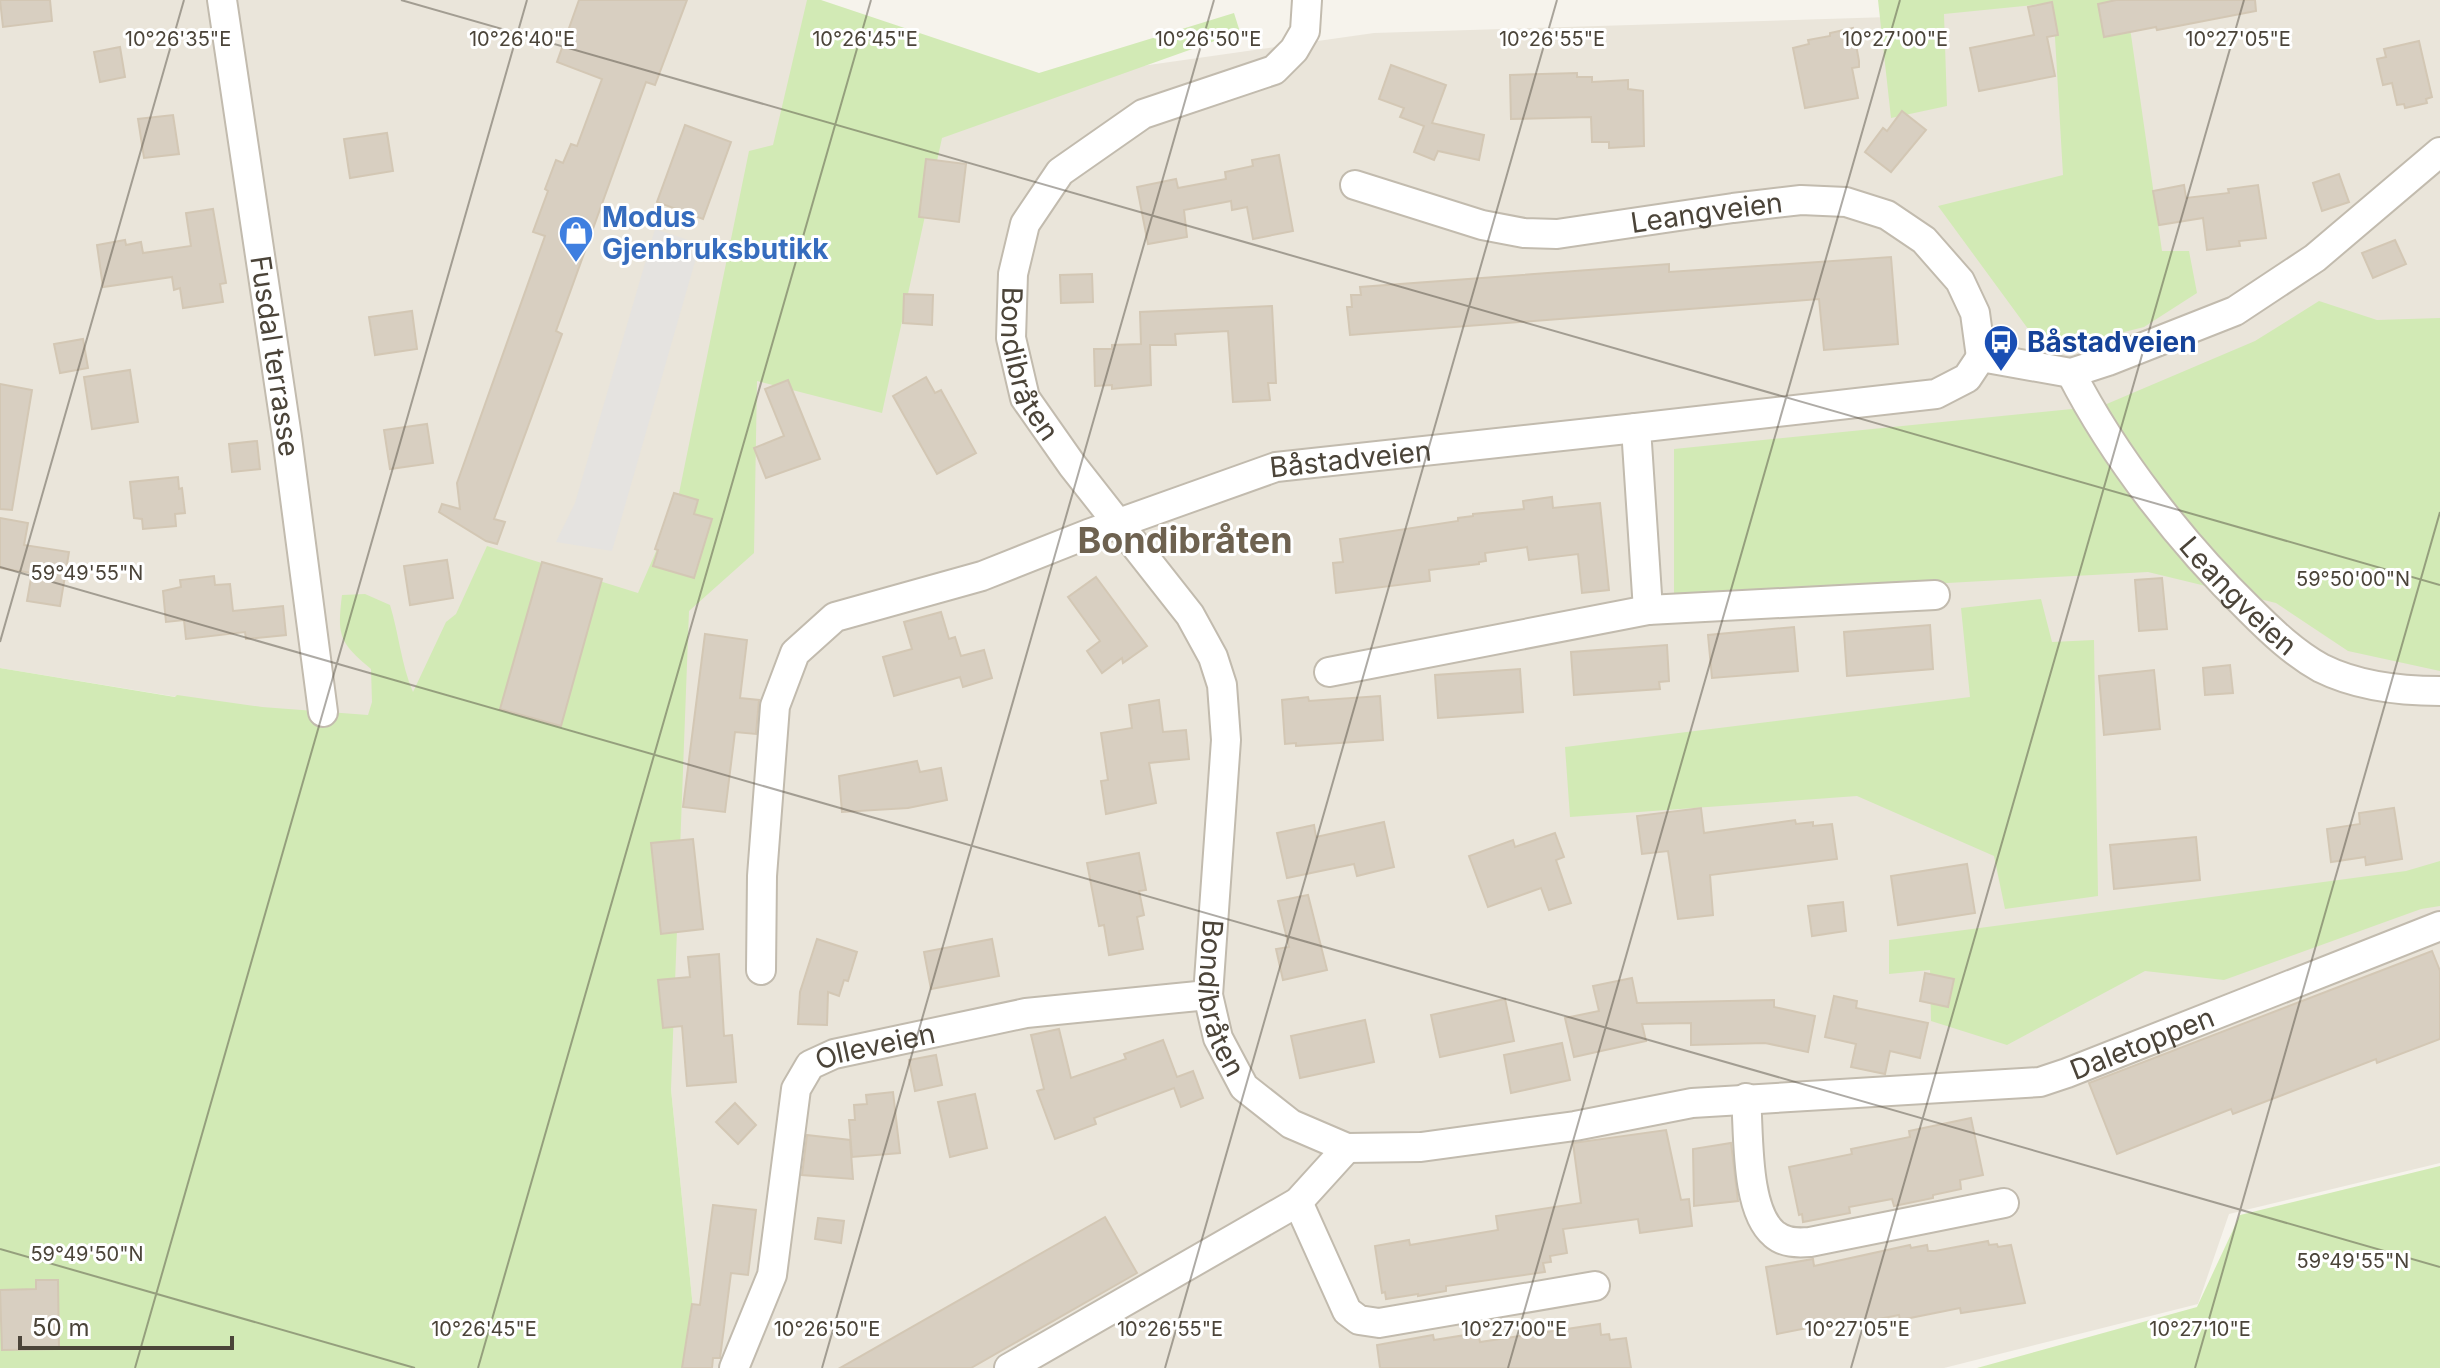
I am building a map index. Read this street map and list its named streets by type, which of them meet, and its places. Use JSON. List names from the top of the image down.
{
  "streets": {
    "street": [
      "Leangveien",
      "Fusdal terrasse",
      "Bondibråten",
      "Båstadveien",
      "Daletoppen",
      "Olleveien"
    ]
  },
  "crossings": [
    ["Leangveien", "Båstadveien"],
    ["Bondibråten", "Båstadveien"],
    ["Bondibråten", "Daletoppen"],
    ["Bondibråten", "Olleveien"]
  ],
  "districts": ["Bondibråten"],
  "places": {
    "shop": ["Modus Gjenbruksbutikk"],
    "bus stop": ["Båstadveien"]
  },
  "scale_bar": "50 m",
  "coordinates": [
    "10°26'35\"E",
    "10°26'40\"E",
    "10°26'45\"E",
    "10°26'50\"E",
    "10°26'55\"E",
    "10°27'00\"E",
    "10°27'05\"E",
    "59°49'55\"N",
    "59°50'00\"N",
    "59°49'50\"N",
    "10°27'10\"E"
  ]
}
